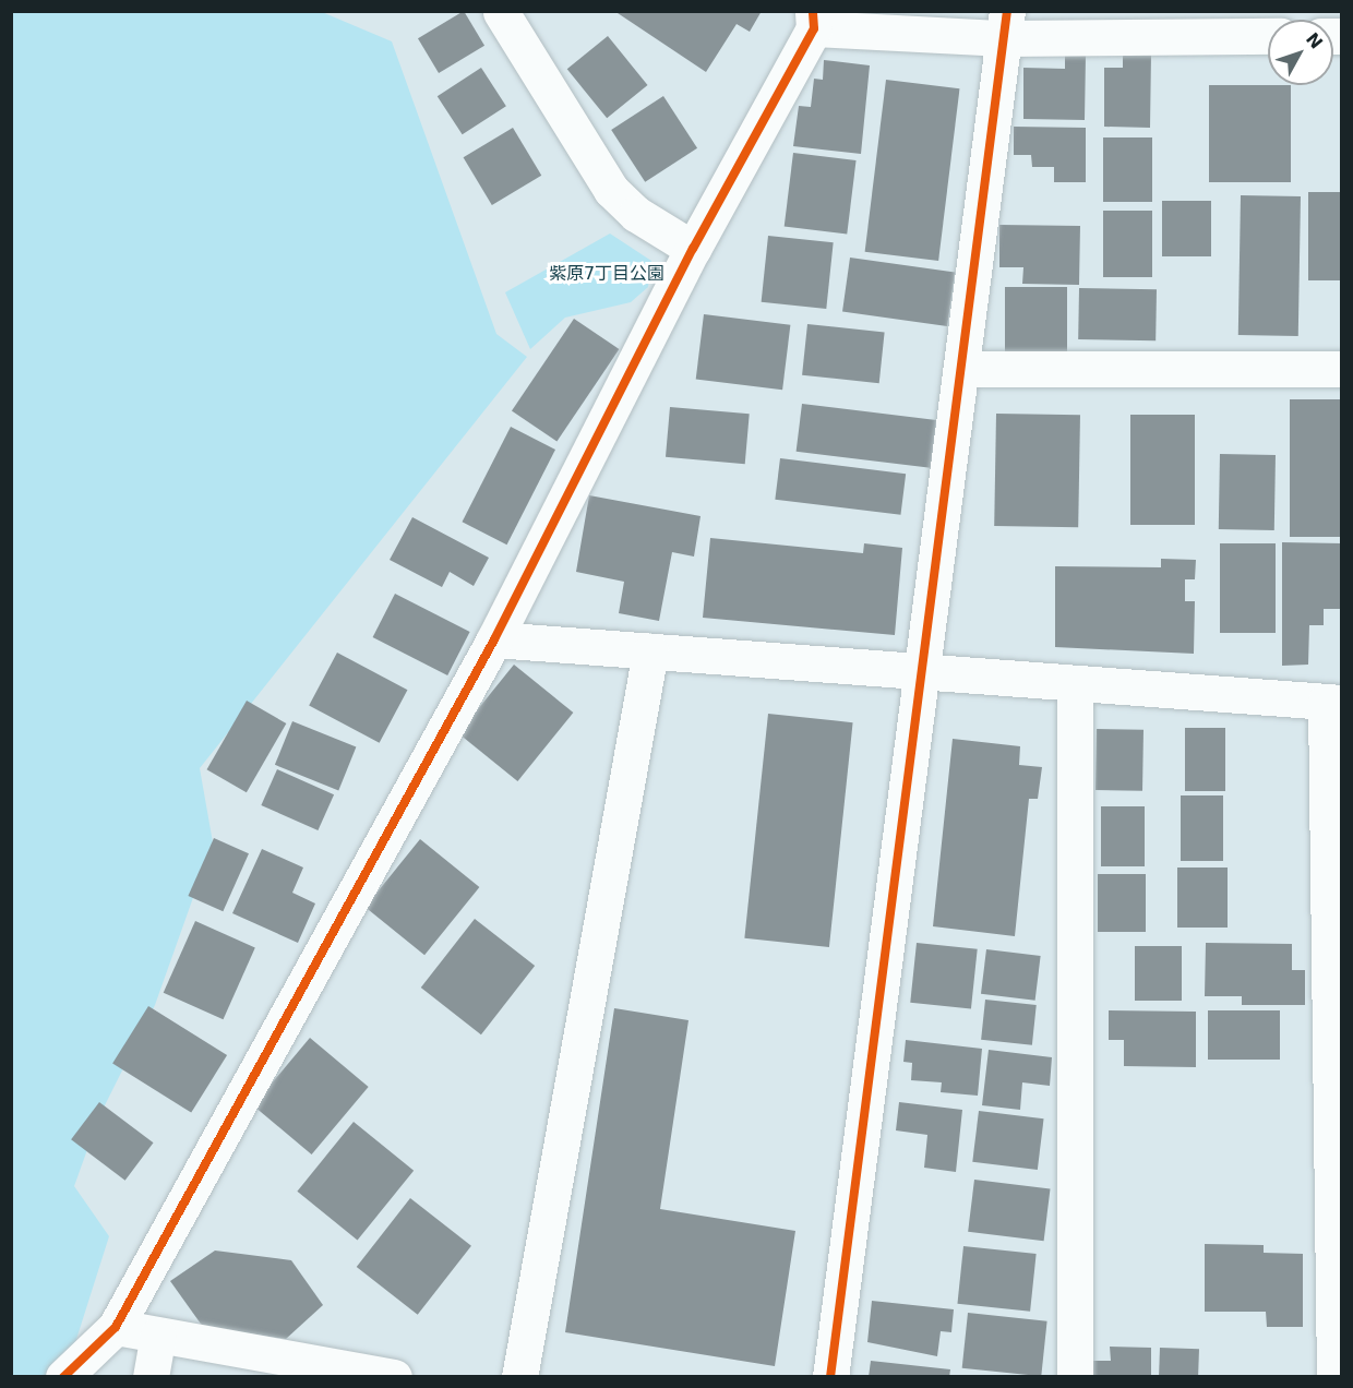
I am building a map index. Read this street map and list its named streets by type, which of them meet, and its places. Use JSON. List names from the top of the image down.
{
  "parks": ["紫原7丁目公園"],
  "north": "top right"
}
